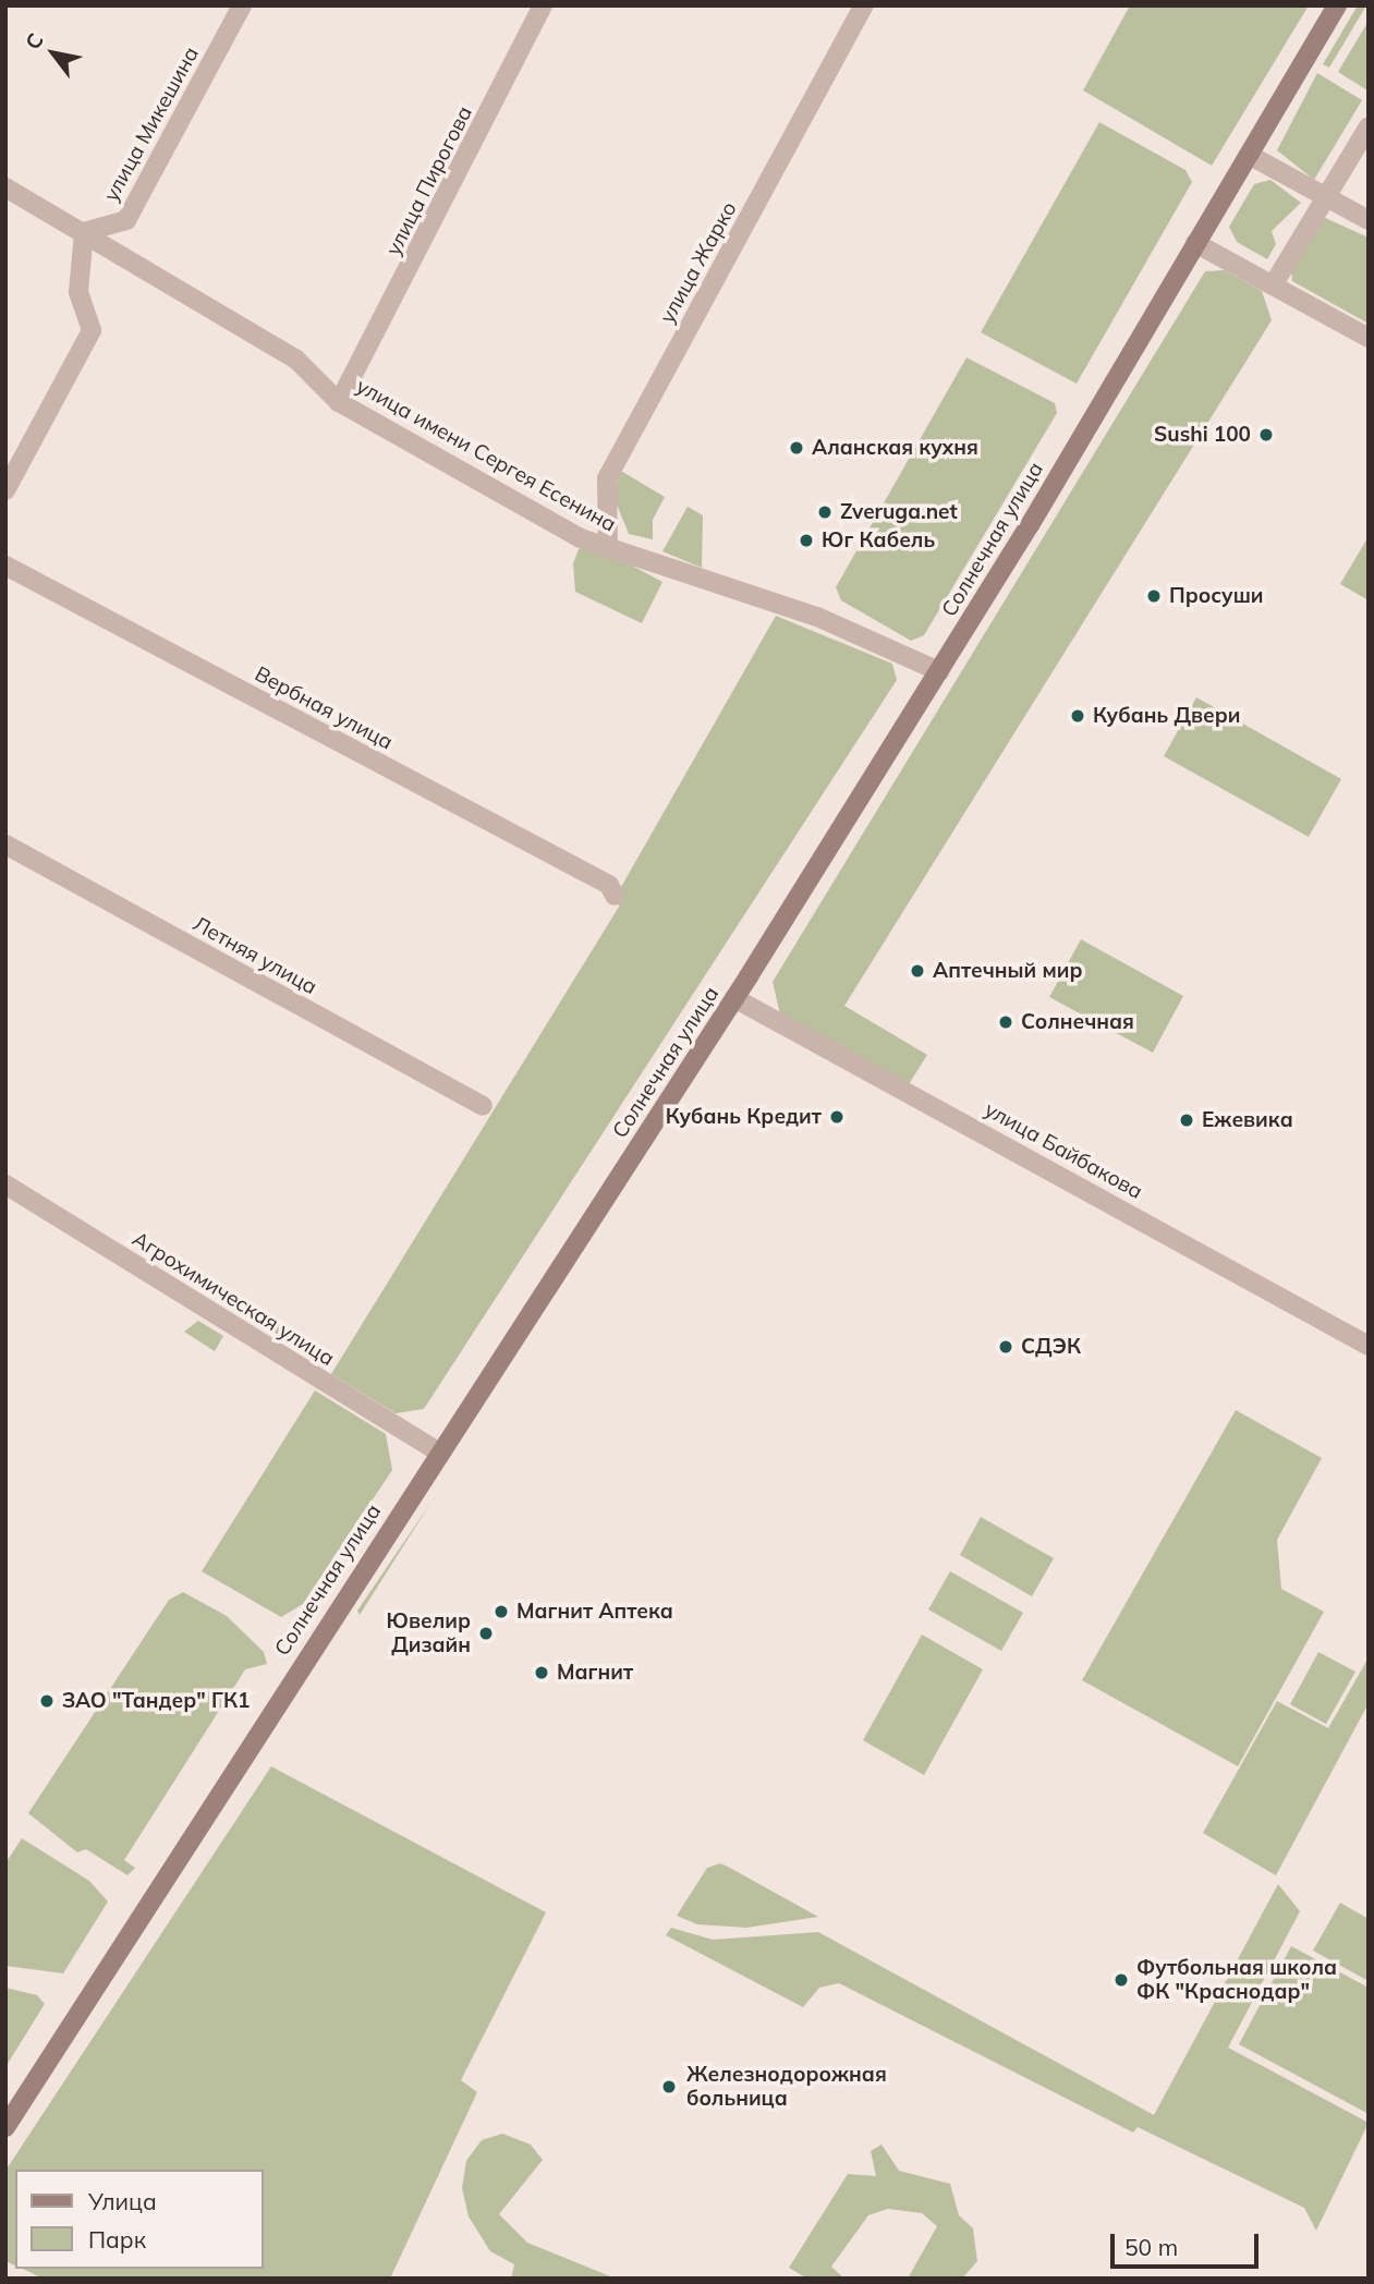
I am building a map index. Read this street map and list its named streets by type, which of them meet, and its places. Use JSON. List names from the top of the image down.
{
  "streets": {
    "main road": ["Солнечная улица"],
    "street": [
      "улица Микешина",
      "улица Пирогова",
      "улица Жарко",
      "улица имени Сергея Есенина",
      "Вербная улица",
      "Летняя улица",
      "улица Байбакова",
      "Агрохимическая улица"
    ]
  },
  "crossings": [
    ["улица Микешина", "улица имени Сергея Есенина"],
    ["улица Пирогова", "улица имени Сергея Есенина"],
    ["улица Жарко", "улица имени Сергея Есенина"],
    ["улица имени Сергея Есенина", "Солнечная улица"],
    ["Солнечная улица", "улица Байбакова"],
    ["Солнечная улица", "Агрохимическая улица"]
  ],
  "places": [
    "Sushi 100",
    "Аланская кухня",
    "Zveruga.net",
    "Юг Кабель",
    "Просуши",
    "Кубань Двери",
    "Аптечный мир",
    "Солнечная",
    "Кубань Кредит",
    "Ежевика",
    "СДЭК",
    "Магнит Аптека",
    "Ювелир Дизайн",
    "Магнит",
    "ЗАО \"Тандер\" ГК1",
    "Футбольная школа ФК \"Краснодар\"",
    "Железнодорожная больница"
  ],
  "legend": ["Улица", "Парк"],
  "scale_bar": "50 m",
  "north": "top left"
}
